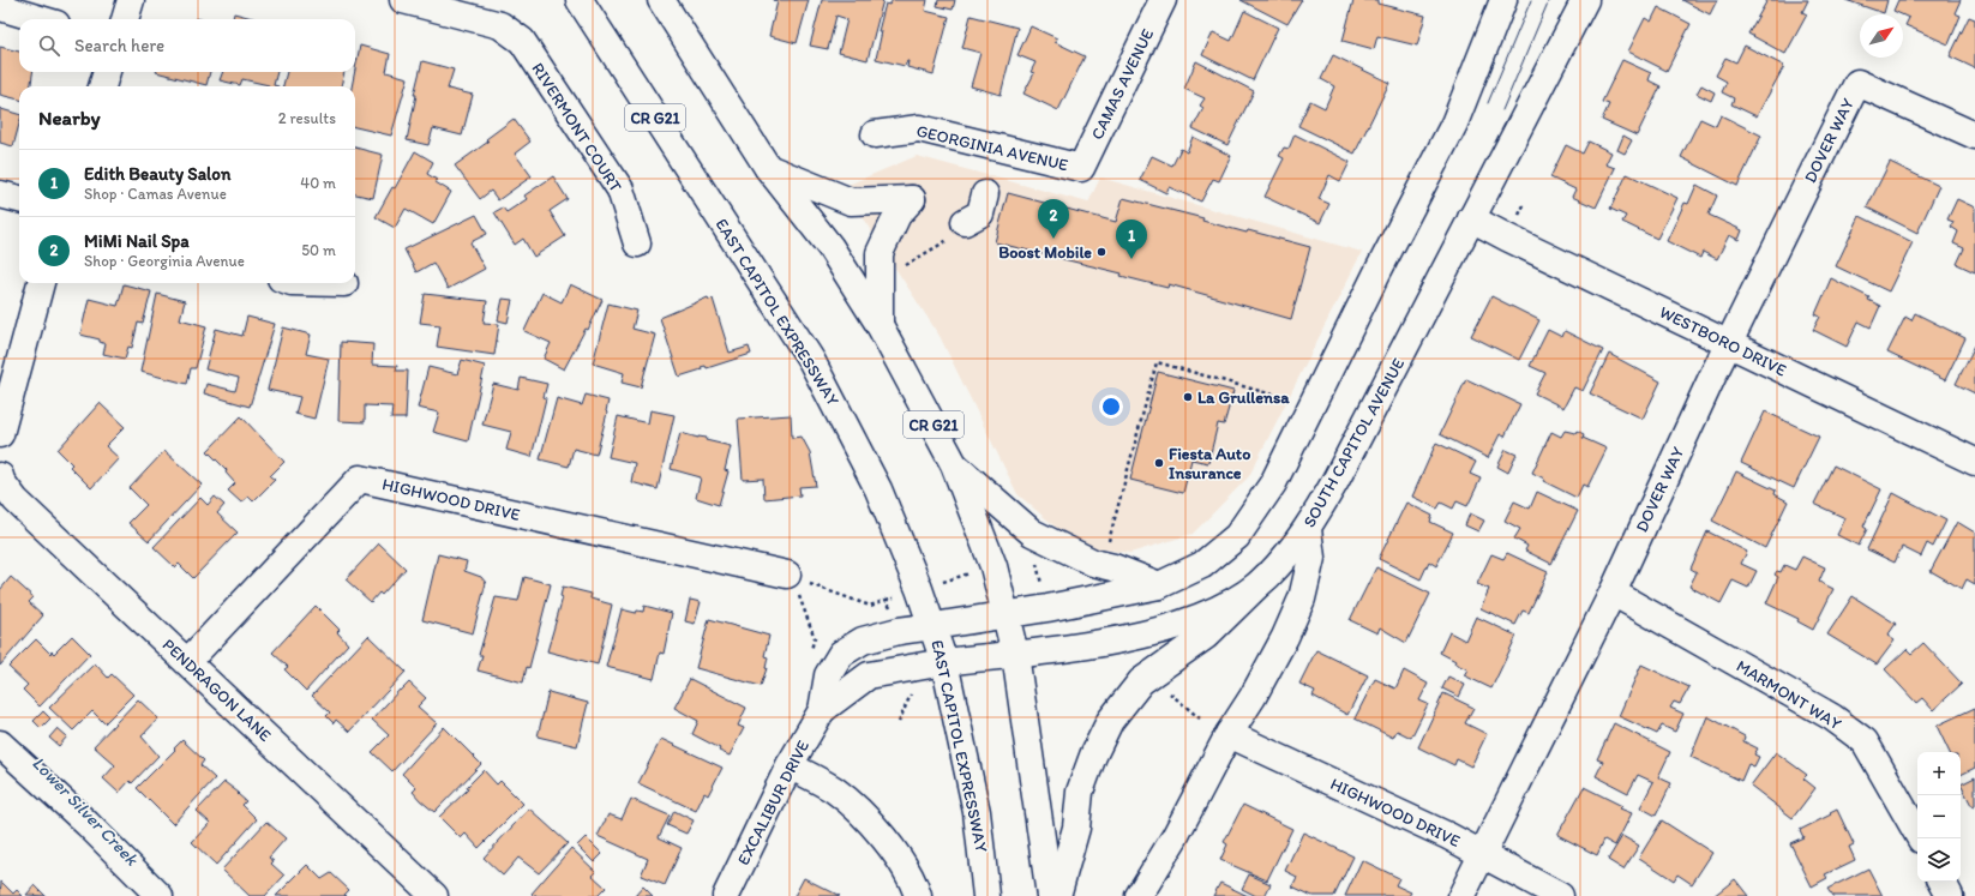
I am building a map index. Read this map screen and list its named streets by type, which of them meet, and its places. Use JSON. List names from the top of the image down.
{
  "streets": {
    "main road": [
      "CAMAS AVENUE",
      "CR G21",
      "RIVERMONT COURT",
      "DOVER WAY",
      "GEORGINIA AVENUE",
      "EAST CAPITOL EXPRESSWAY",
      "WESTBORO DRIVE",
      "SOUTH CAPITOL AVENUE",
      "HIGHWOOD DRIVE",
      "PENDRAGON LANE",
      "MARMONT WAY",
      "EXCALIBUR DRIVE"
    ]
  },
  "crossings": [
    ["CAMAS AVENUE", "GEORGINIA AVENUE"],
    ["CR G21", "SOUTH CAPITOL AVENUE"],
    ["DOVER WAY", "WESTBORO DRIVE"],
    ["DOVER WAY", "HIGHWOOD DRIVE"],
    ["DOVER WAY", "MARMONT WAY"],
    ["EAST CAPITOL EXPRESSWAY", "SOUTH CAPITOL AVENUE"],
    ["EAST CAPITOL EXPRESSWAY", "EXCALIBUR DRIVE"],
    ["WESTBORO DRIVE", "SOUTH CAPITOL AVENUE"],
    ["SOUTH CAPITOL AVENUE", "EXCALIBUR DRIVE"],
    ["HIGHWOOD DRIVE", "PENDRAGON LANE"]
  ],
  "water": ["Lower Silver Creek"],
  "places": ["Boost Mobile", "La Grullensa", "Fiesta Auto Insurance"],
  "north": "top right",
  "page": {
    "search": "Search here",
    "heading": ["Nearby", "2 results"],
    "list": [
      {
        "mark": "1",
        "name": "Edith Beauty Salon",
        "note": "Shop · Camas Avenue",
        "value": "40 m"
      },
      {
        "mark": "2",
        "name": "MiMi Nail Spa",
        "note": "Shop · Georginia Avenue",
        "value": "50 m"
      }
    ],
    "pins": ["2", "1"],
    "map_buttons": ["+", "−"]
  }
}
